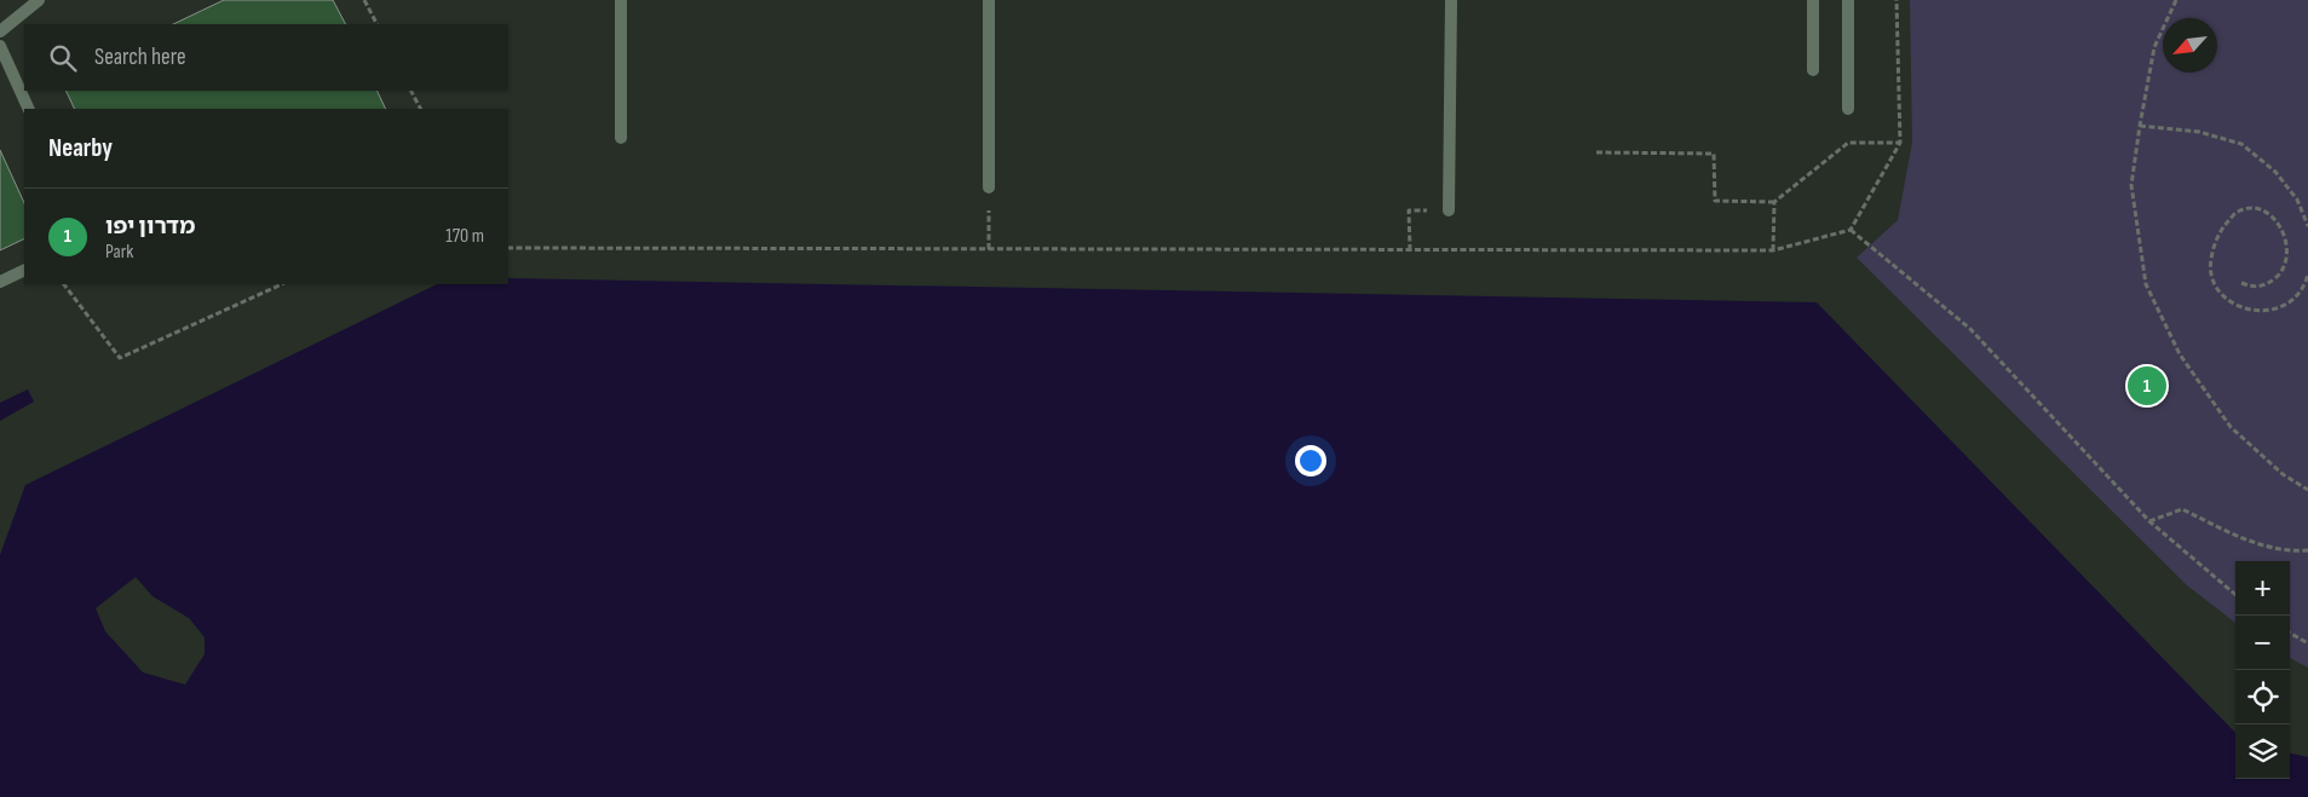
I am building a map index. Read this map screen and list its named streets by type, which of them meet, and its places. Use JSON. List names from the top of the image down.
{
  "north": "bottom left",
  "page": {
    "search": "Search here",
    "heading": "Nearby",
    "list": [
      {
        "mark": "1",
        "name": "מדרון יפו",
        "note": "Park",
        "value": "170 m"
      }
    ],
    "pins": "1",
    "map_buttons": ["+", "−"]
  }
}
